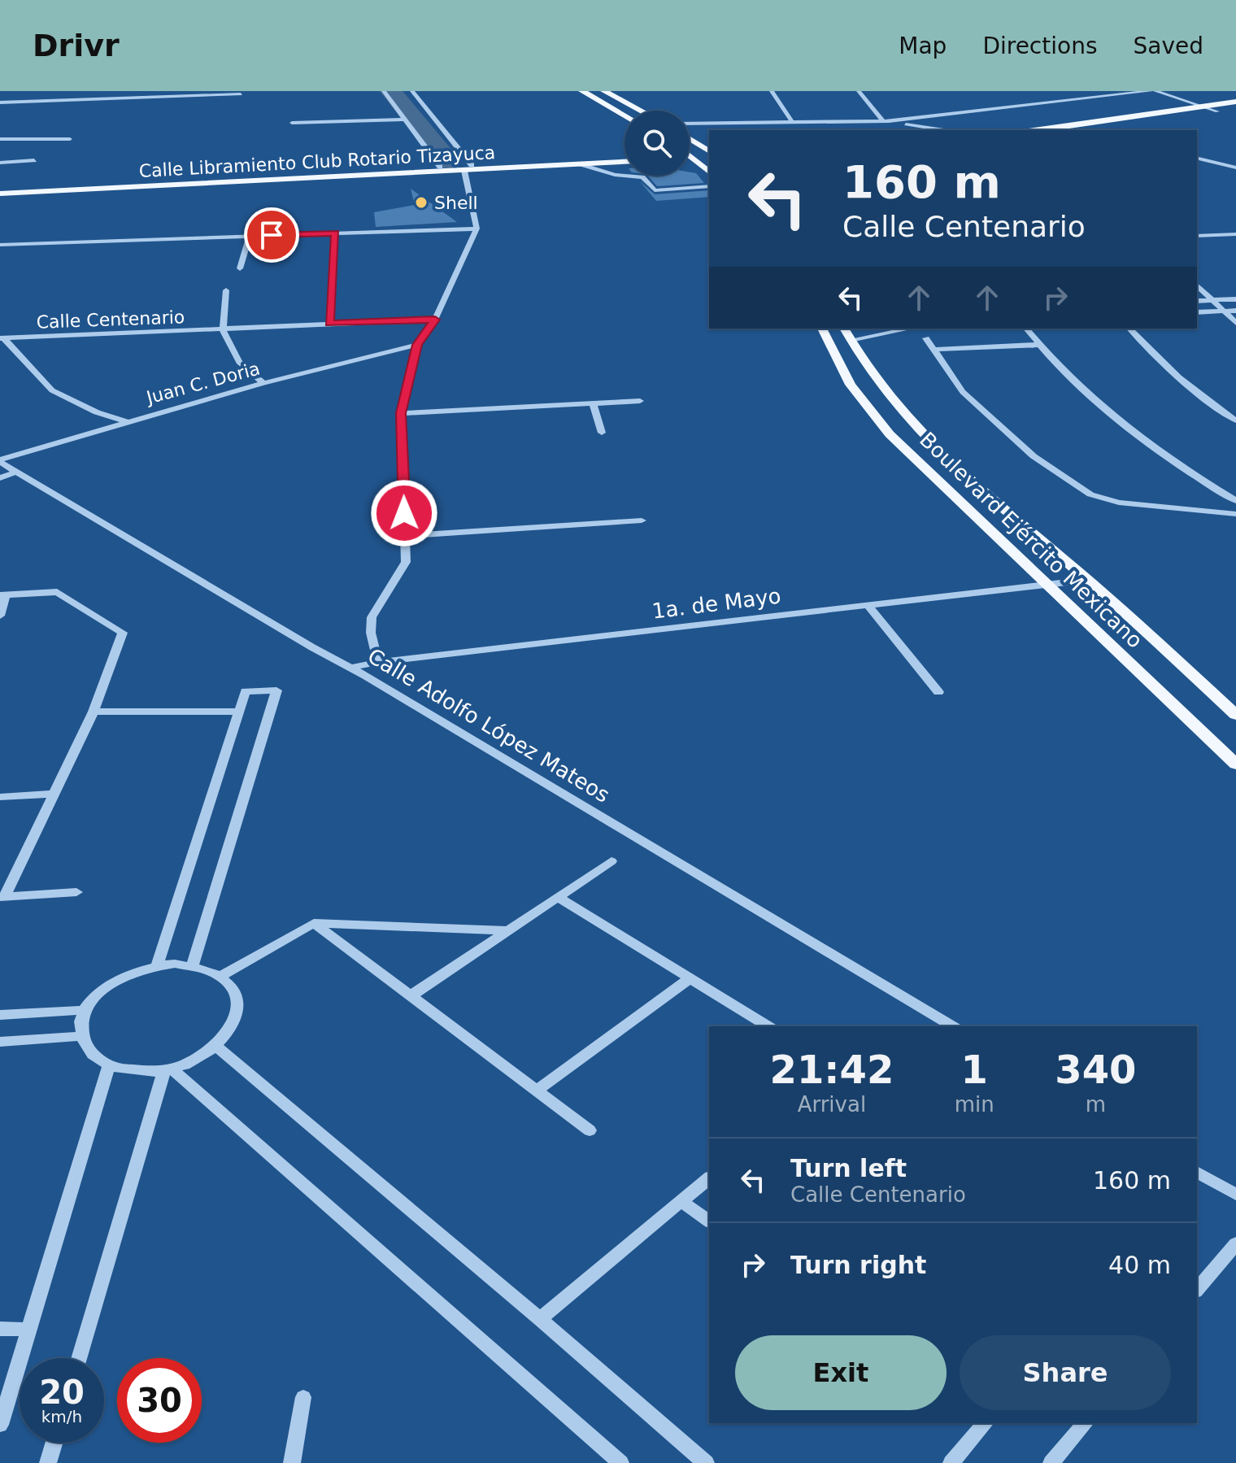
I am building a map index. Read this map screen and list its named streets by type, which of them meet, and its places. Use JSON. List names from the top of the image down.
{
  "streets": {
    "main road": ["Calle Libramiento Club Rotario Tizayuca", "Boulevard Ejército Mexicano"],
    "street": [
      "Calle Centenario",
      "Juan C. Doria",
      "1a. de Mayo",
      "Calle Adolfo López Mateos"
    ]
  },
  "crossings": [
    ["Juan C. Doria", "Calle Adolfo López Mateos"],
    ["Boulevard Ejército Mexicano", "1a. de Mayo"],
    ["1a. de Mayo", "Calle Adolfo López Mateos"]
  ],
  "places": ["Shell"],
  "page": {
    "header": "Drivr",
    "nav": ["Map", "Directions", "Saved"],
    "turn": ["160 m", "Calle Centenario"],
    "eta": [
      "21:42",
      "Arrival",
      "1",
      "min",
      "340",
      "m"
    ],
    "list": [
      {
        "name": "Turn left",
        "note": "Calle Centenario",
        "value": "160 m"
      },
      {
        "name": "Turn right",
        "value": "40 m"
      }
    ],
    "buttons": ["Exit", "Share"],
    "speed": "20 km/h",
    "limit": "30"
  }
}
